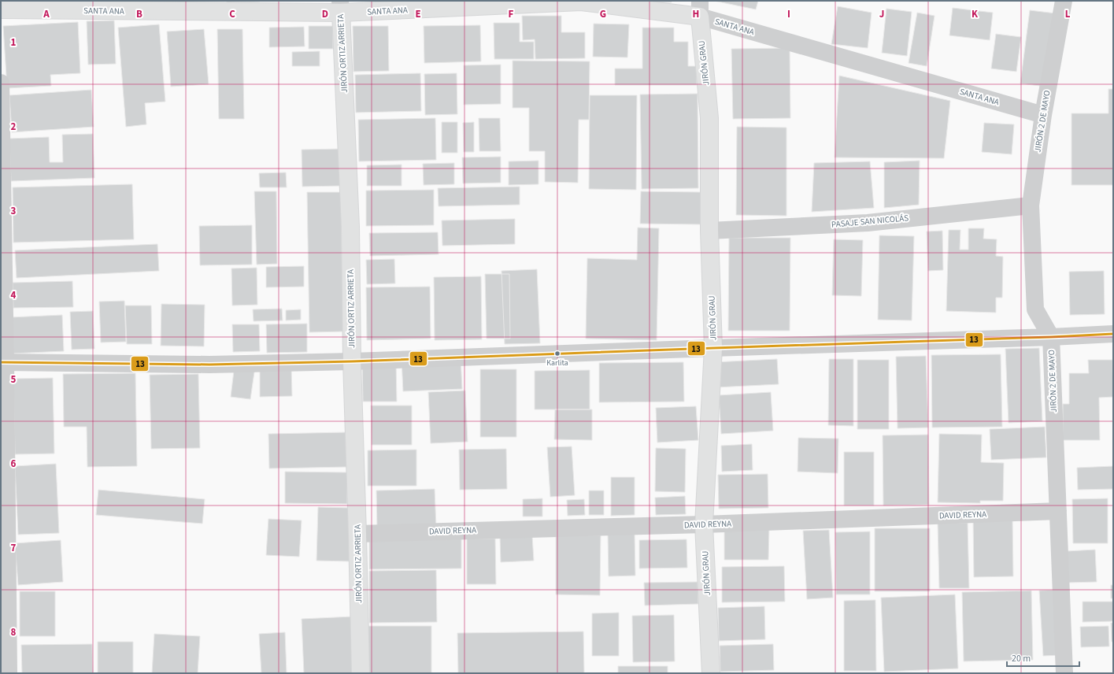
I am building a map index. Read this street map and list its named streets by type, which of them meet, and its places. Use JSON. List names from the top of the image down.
{
  "streets": {
    "main road": ["SANTA ANA", "JIRÓN ORTIZ ARRIETA", "JIRÓN GRAU"],
    "street": ["JIRÓN 2 DE MAYO", "PASAJE SAN NICOLÁS", "DAVID REYNA"]
  },
  "crossings": [
    ["SANTA ANA", "JIRÓN ORTIZ ARRIETA"],
    ["SANTA ANA", "JIRÓN GRAU"],
    ["SANTA ANA", "JIRÓN 2 DE MAYO"],
    ["JIRÓN ORTIZ ARRIETA", "DAVID REYNA"],
    ["JIRÓN GRAU", "PASAJE SAN NICOLÁS"],
    ["JIRÓN GRAU", "DAVID REYNA"],
    ["JIRÓN 2 DE MAYO", "PASAJE SAN NICOLÁS"],
    ["JIRÓN 2 DE MAYO", "DAVID REYNA"]
  ],
  "places": ["Karlita"],
  "lines": ["transit line 13"],
  "scale_bar": "20 m",
  "grid": {
    "columns": [
      "A",
      "B",
      "C",
      "D",
      "E",
      "F",
      "G",
      "H",
      "I",
      "J",
      "K",
      "L"
    ],
    "rows": [
      "1",
      "2",
      "3",
      "4",
      "5",
      "6",
      "7",
      "8"
    ]
  }
}
